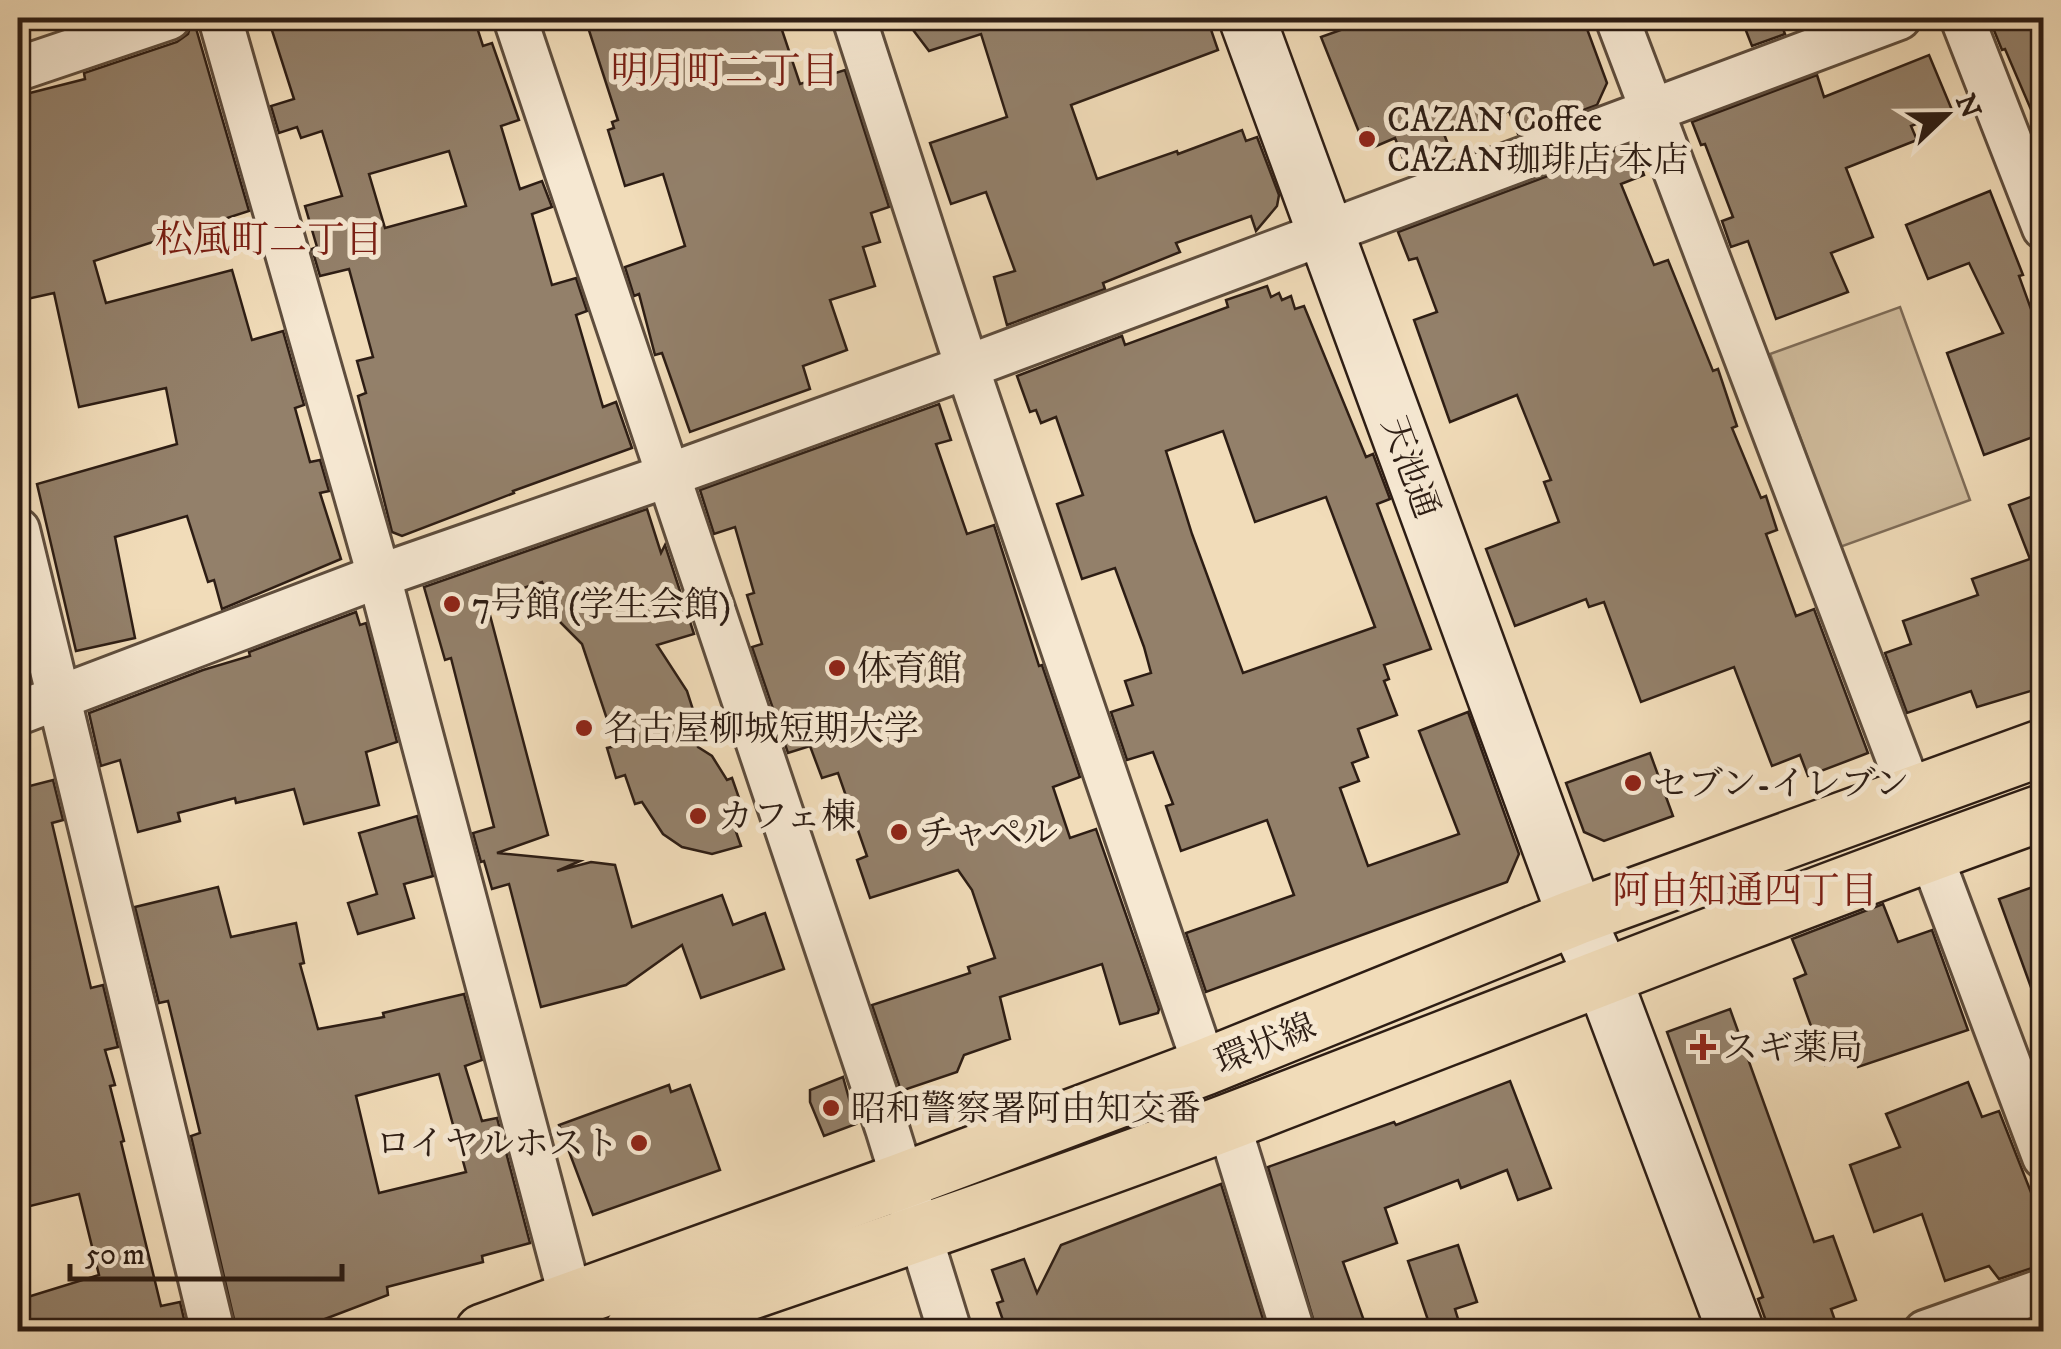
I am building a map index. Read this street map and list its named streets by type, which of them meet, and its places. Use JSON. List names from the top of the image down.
{
  "streets": {
    "main road": ["環状線"],
    "street": ["天池通"]
  },
  "crossings": [
    ["天池通", "環状線"]
  ],
  "districts": ["明月町二丁目", "松風町二丁目", "阿由知通四丁目"],
  "places": {
    "other": [
      "CAZAN Coffee CAZAN珈琲店 本店",
      "7号館 (学生会館)",
      "体育館",
      "名古屋柳城短期大学",
      "セブン-イレブン",
      "カフェ棟",
      "チャペル",
      "昭和警察署阿由知交番",
      "ロイヤルホスト"
    ],
    "health": ["スギ薬局"]
  },
  "scale_bar": "50 m",
  "north": "right"
}
